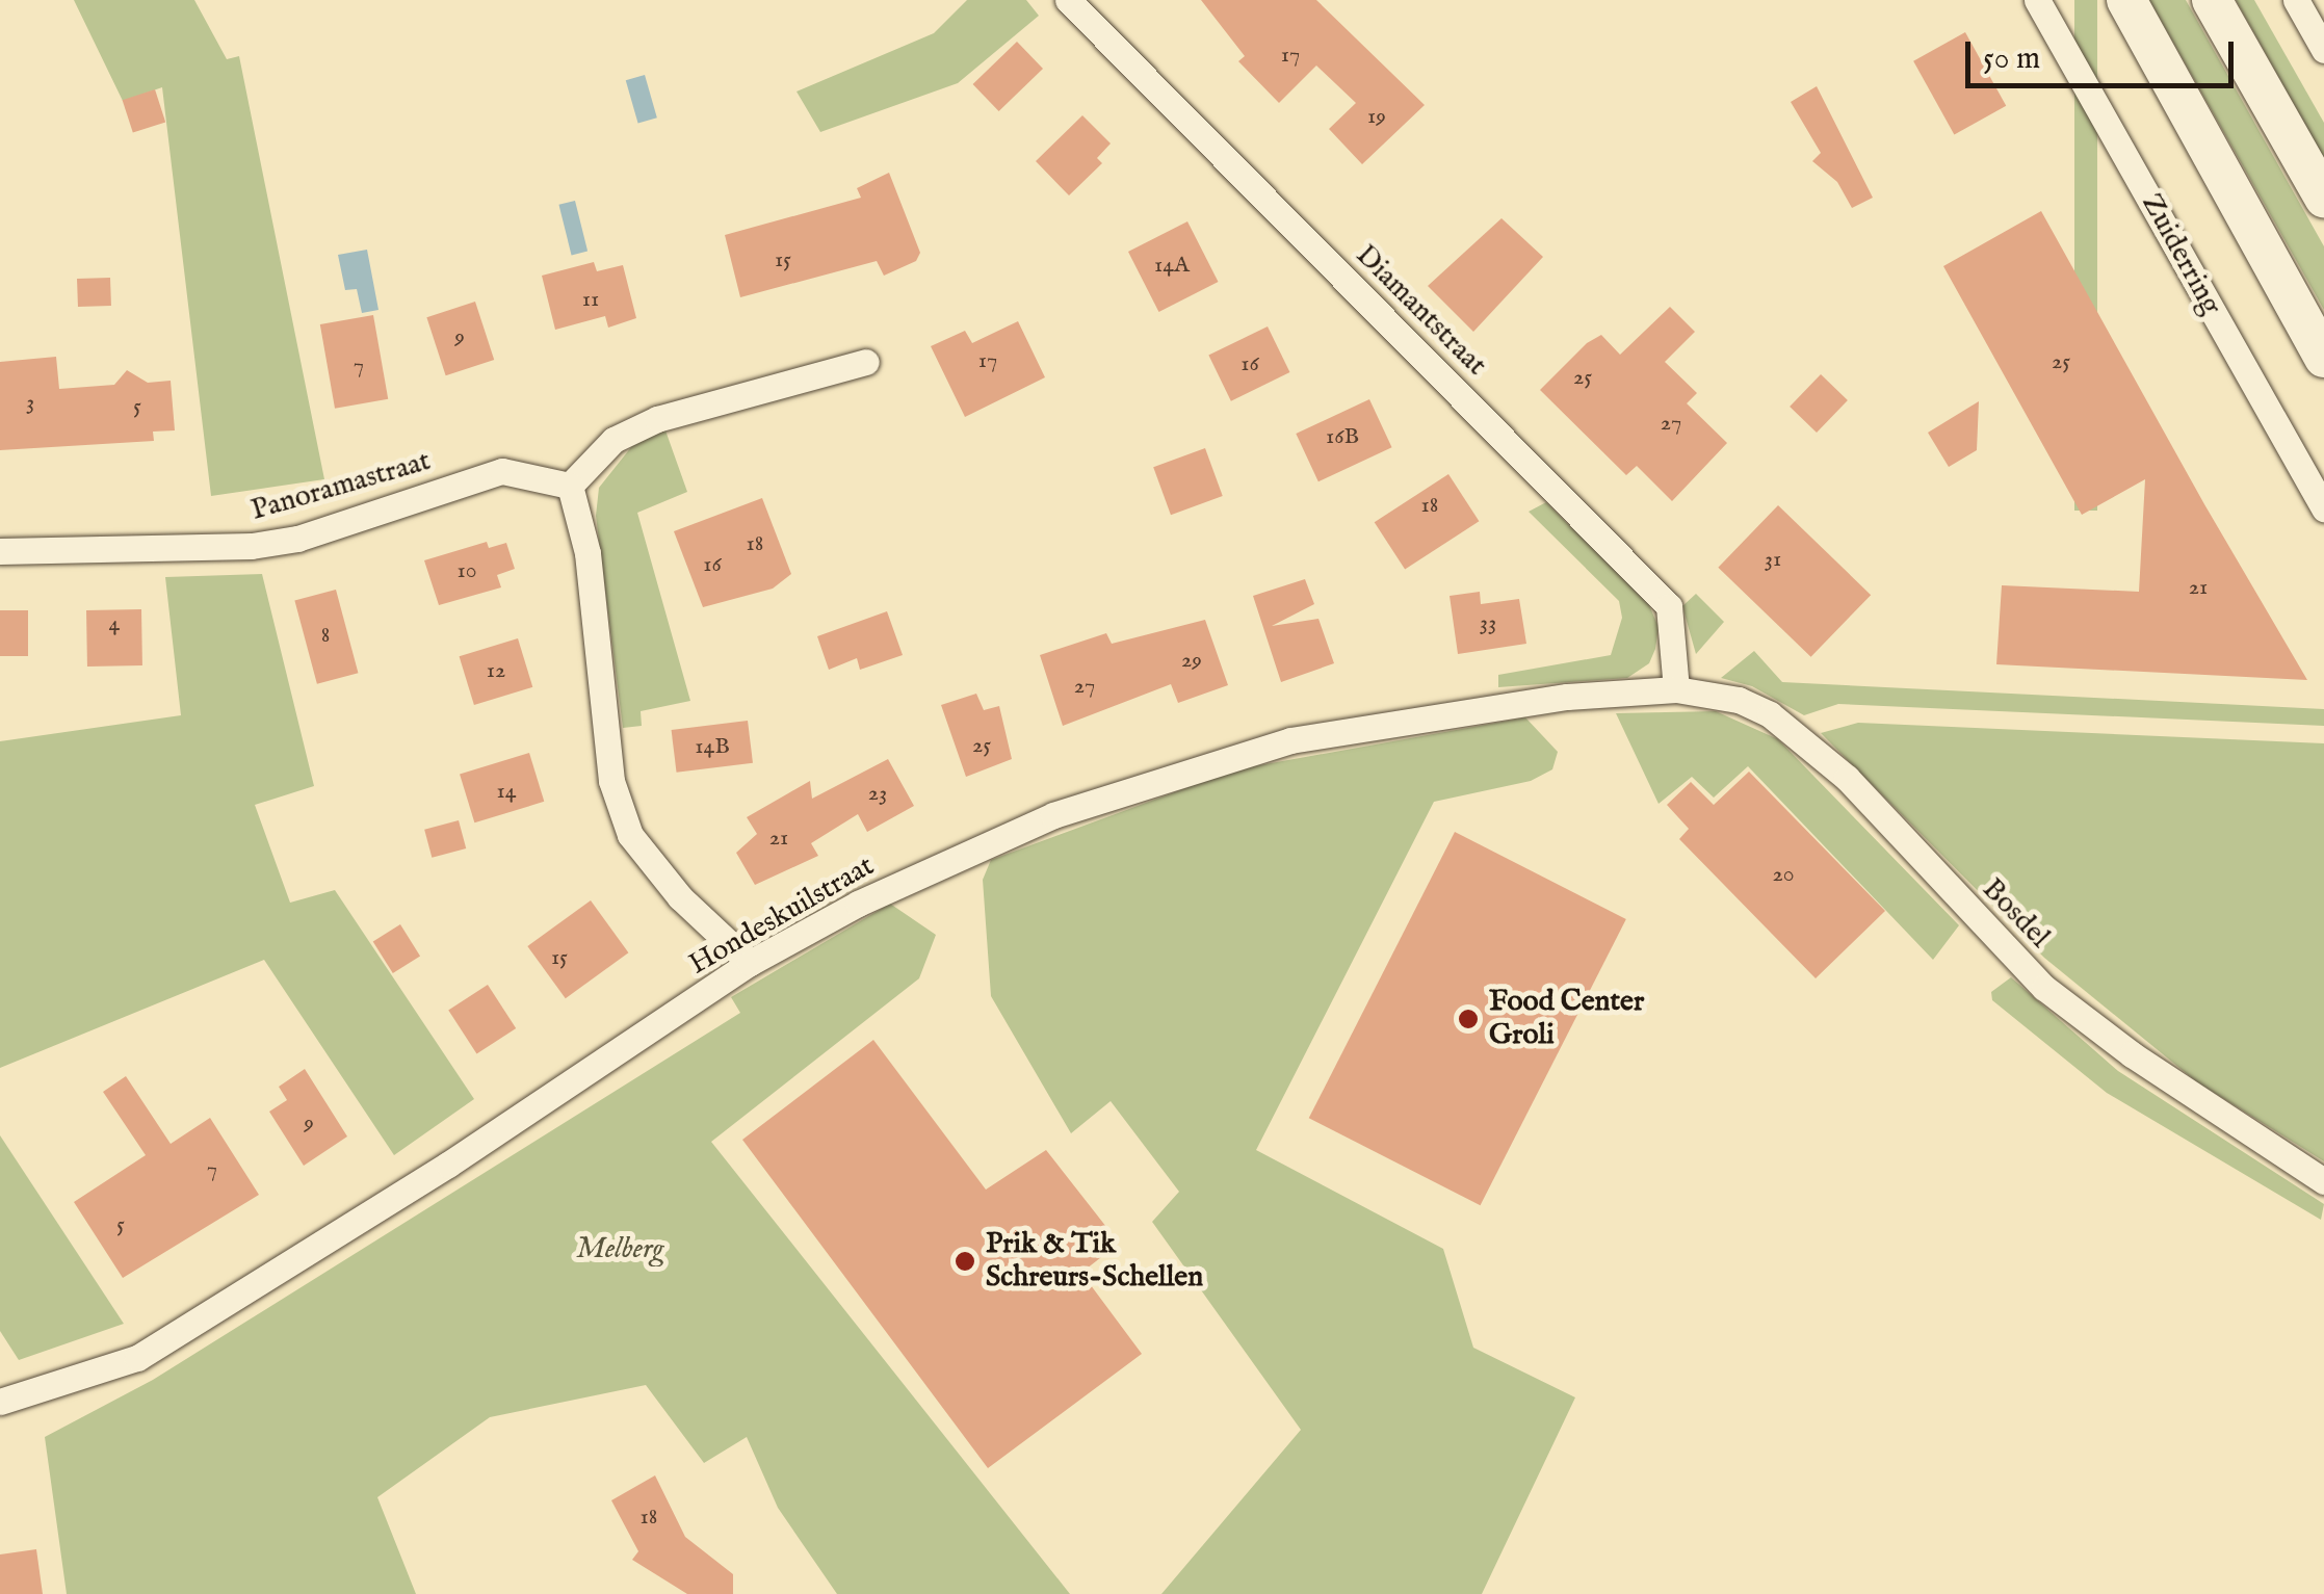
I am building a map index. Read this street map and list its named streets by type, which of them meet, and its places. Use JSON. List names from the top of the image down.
{
  "streets": {
    "street": [
      "Zuiderring",
      "Diamantstraat",
      "Panoramastraat",
      "Bosdel",
      "Hondeskuilstraat"
    ]
  },
  "crossings": [
    ["Diamantstraat", "Bosdel"],
    ["Diamantstraat", "Hondeskuilstraat"],
    ["Bosdel", "Hondeskuilstraat"]
  ],
  "parks": ["Melberg"],
  "places": ["Food Center Groli", "Prik & Tik Schreurs-Schellen"],
  "house_numbers": [
    "17",
    "19",
    "15",
    "14A",
    "11",
    "9",
    "17",
    "25",
    "16",
    "7",
    "25",
    "3",
    "5",
    "27",
    "16B",
    "18",
    "18",
    "31",
    "16",
    "10",
    "21",
    "33",
    "4",
    "8",
    "29",
    "12",
    "27",
    "25",
    "14B",
    "14",
    "23",
    "21",
    "20",
    "15",
    "9",
    "7",
    "5",
    "18"
  ],
  "scale_bar": "50 m"
}
